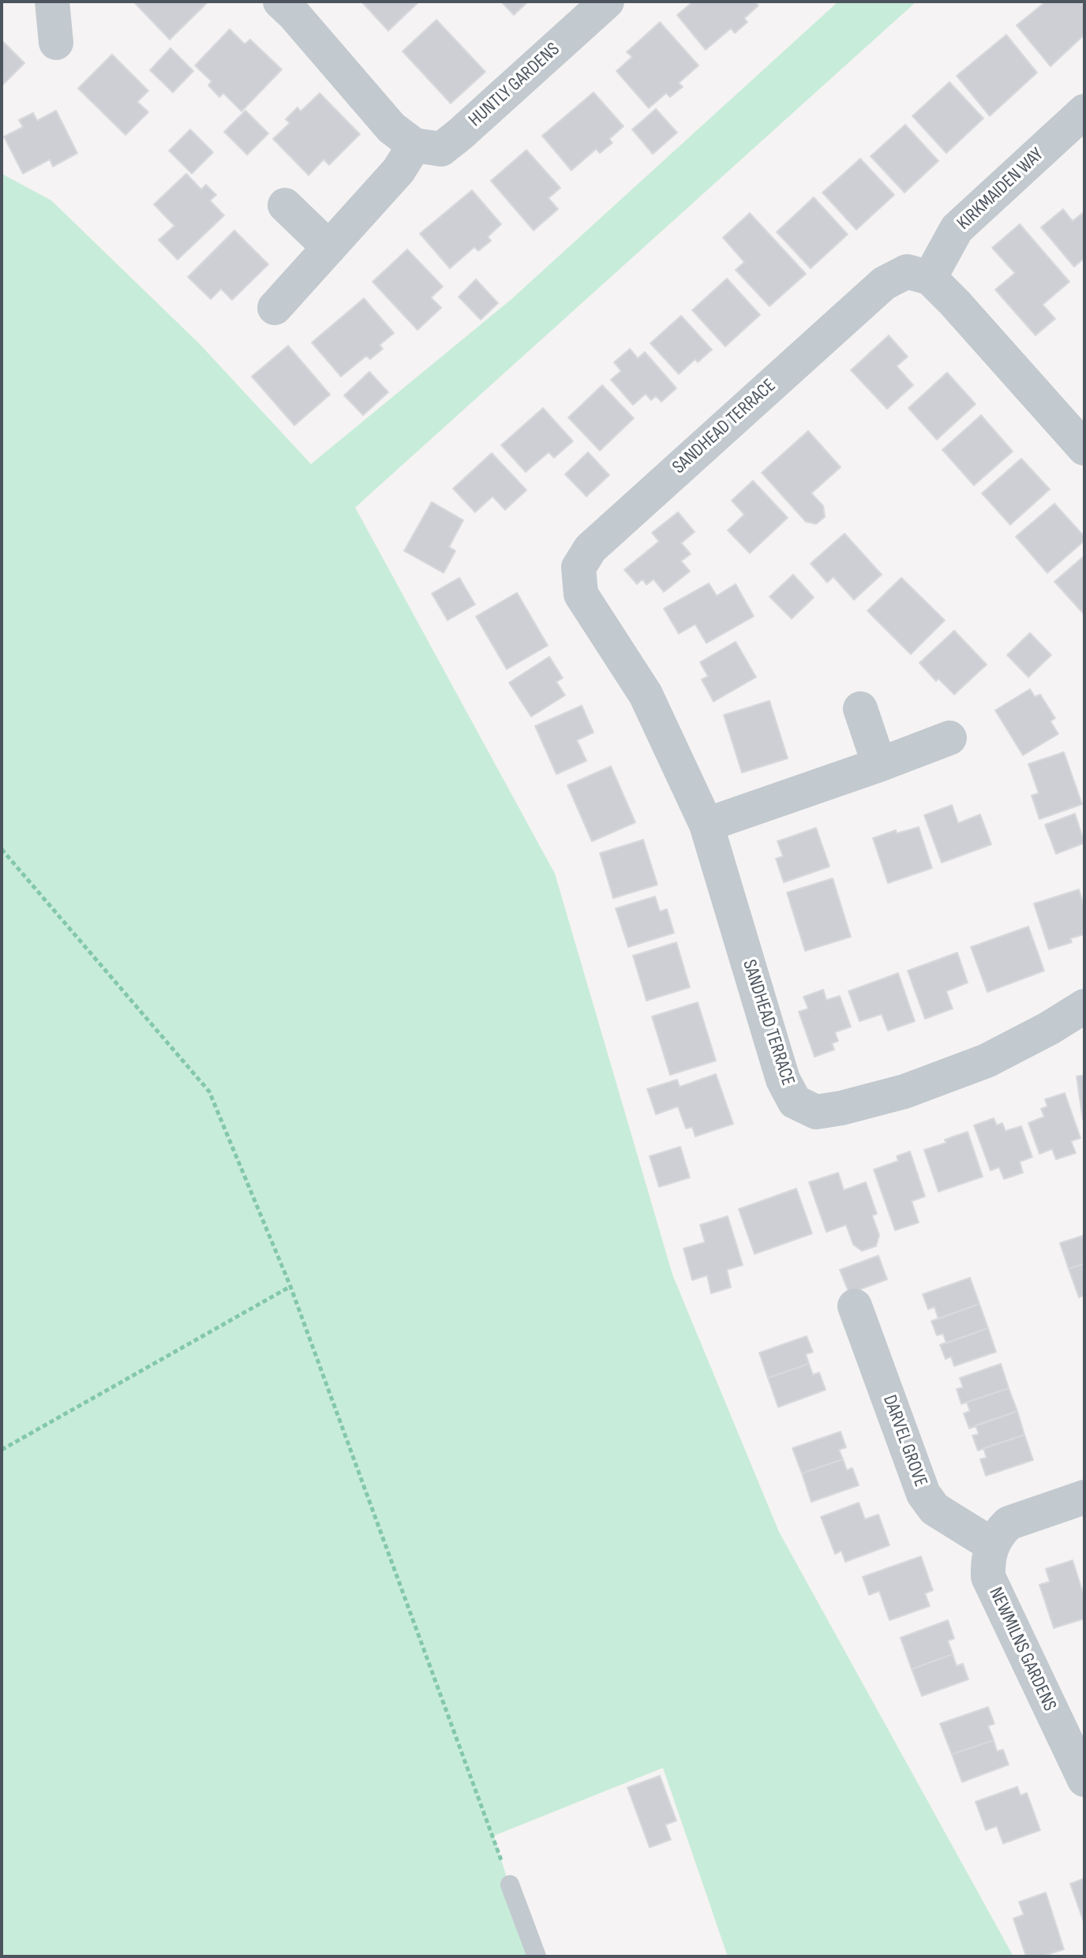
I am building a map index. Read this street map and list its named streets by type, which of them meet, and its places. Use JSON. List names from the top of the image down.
{
  "streets": {
    "street": [
      "HUNTLY GARDENS",
      "KIRKMAIDEN WAY",
      "SANDHEAD TERRACE",
      "DARVEL GROVE",
      "NEWMILNS GARDENS"
    ]
  },
  "crossings": [
    ["KIRKMAIDEN WAY", "SANDHEAD TERRACE"],
    ["DARVEL GROVE", "NEWMILNS GARDENS"]
  ]
}
